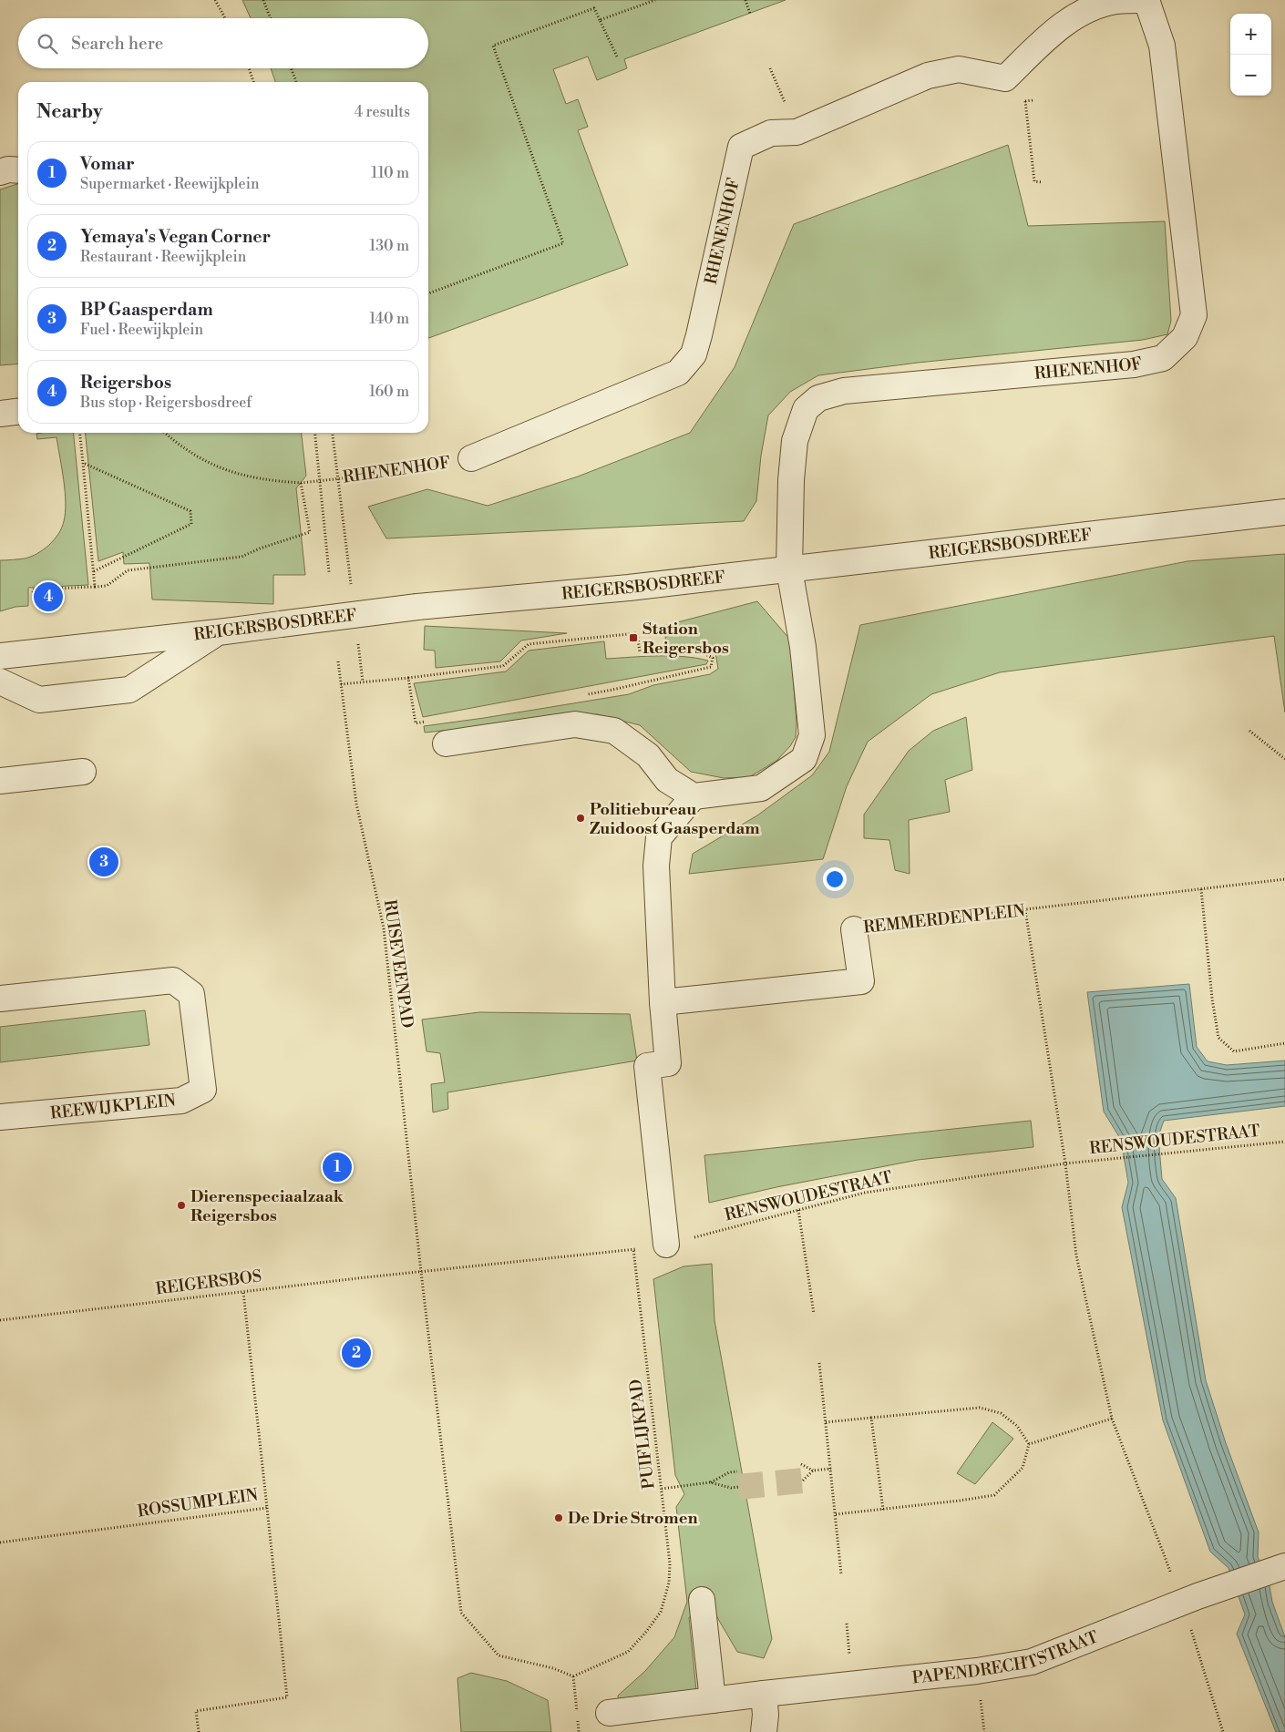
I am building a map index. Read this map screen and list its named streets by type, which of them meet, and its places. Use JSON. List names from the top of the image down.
{
  "streets": {
    "street": [
      "RHENENHOF",
      "REIGERSBOSDREEF",
      "REMMERDENPLEIN",
      "REEWIJKPLEIN",
      "PAPENDRECHTSTRAAT"
    ],
    "path": [
      "RUISEVEENPAD",
      "RENSWOUDESTRAAT",
      "REIGERSBOS",
      "PUIFLIJKPAD",
      "ROSSUMPLEIN"
    ]
  },
  "crossings": [
    ["RHENENHOF", "REIGERSBOSDREEF"],
    ["RUISEVEENPAD", "RENSWOUDESTRAAT"],
    ["RUISEVEENPAD", "REIGERSBOS"],
    ["RUISEVEENPAD", "PUIFLIJKPAD"],
    ["RENSWOUDESTRAAT", "REIGERSBOS"],
    ["RENSWOUDESTRAAT", "PUIFLIJKPAD"],
    ["REIGERSBOS", "ROSSUMPLEIN"]
  ],
  "places": {
    "transit": ["Station Reigersbos"],
    "other": ["Politiebureau Zuidoost Gaasperdam", "Dierenspeciaalzaak Reigersbos", "De Drie Stromen"]
  },
  "page": {
    "map_buttons": ["+", "−"],
    "search": "Search here",
    "heading": ["Nearby", "4 results"],
    "list": [
      {
        "mark": "1",
        "name": "Vomar",
        "note": "Supermarket · Reewijkplein",
        "value": "110 m"
      },
      {
        "mark": "2",
        "name": "Yemaya's Vegan Corner",
        "note": "Restaurant · Reewijkplein",
        "value": "130 m"
      },
      {
        "mark": "3",
        "name": "BP Gaasperdam",
        "note": "Fuel · Reewijkplein",
        "value": "140 m"
      },
      {
        "mark": "4",
        "name": "Reigersbos",
        "note": "Bus stop · Reigersbosdreef",
        "value": "160 m"
      }
    ],
    "pins": [
      "4",
      "3",
      "1",
      "2"
    ]
  }
}
